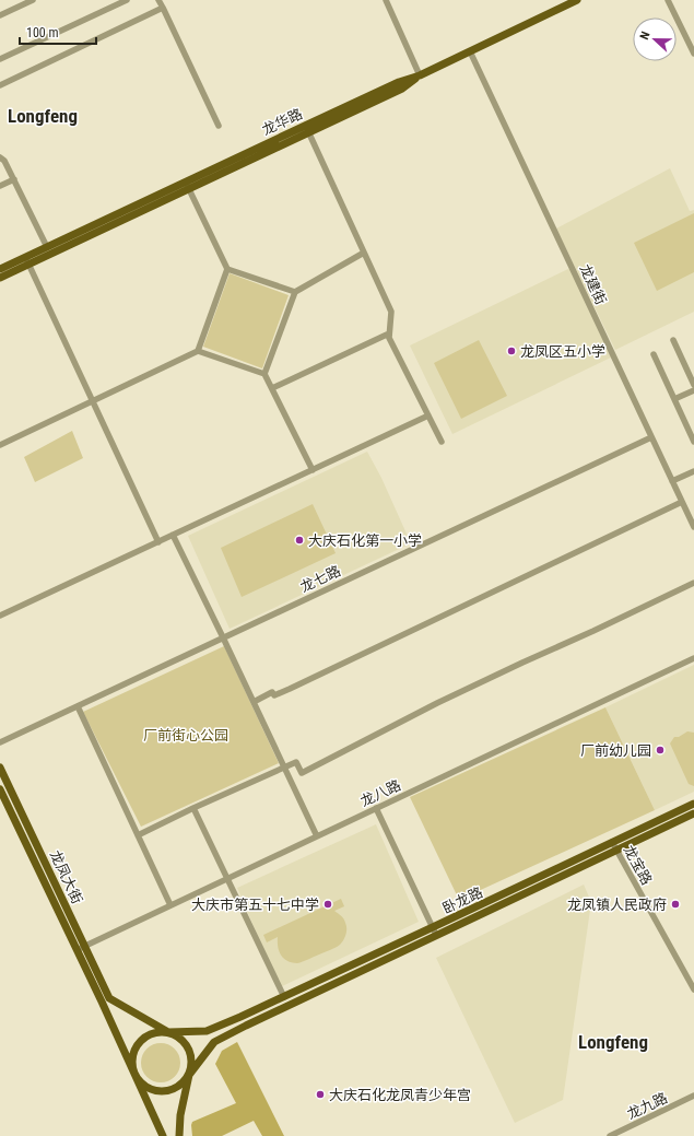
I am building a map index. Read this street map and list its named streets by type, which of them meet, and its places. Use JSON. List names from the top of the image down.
{
  "streets": {
    "main road": ["龙华路", "龙凤大街", "卧龙路"],
    "street": [
      "龙建街",
      "龙七路",
      "龙八路",
      "龙宝路",
      "龙九路"
    ]
  },
  "crossings": [
    ["龙华路", "龙建街"],
    ["龙建街", "龙七路"],
    ["龙八路", "龙凤大街"],
    ["龙宝路", "卧龙路"],
    ["龙凤大街", "卧龙路"]
  ],
  "districts": ["Longfeng", "Longfeng"],
  "parks": ["厂前街心公园"],
  "places": [
    "龙凤区五小学",
    "大庆石化第一小学",
    "厂前幼儿园",
    "大庆市第五十七中学",
    "龙凤镇人民政府",
    "大庆石化龙凤青少年宫"
  ],
  "scale_bar": "100 m",
  "north": "left"
}
